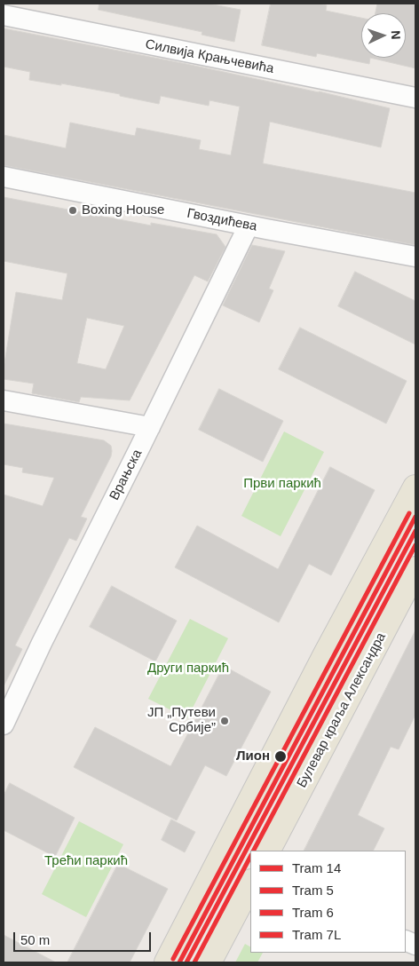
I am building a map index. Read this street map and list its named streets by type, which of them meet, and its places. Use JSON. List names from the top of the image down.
{
  "streets": {
    "main road": ["Булевар краља Александра"],
    "street": ["Силвија Крањчевића", "Гвоздићева", "Врањска"]
  },
  "crossings": [
    ["Гвоздићева", "Врањска"]
  ],
  "parks": ["Први паркић", "Други паркић", "Трећи паркић"],
  "places": ["Boxing House", "ЈП „Путеви Србије”", "Лион"],
  "lines": [
    "tram line 6",
    "tram line 14",
    "tram line 5",
    "tram line 7L"
  ],
  "legend": [
    "Tram 14",
    "Tram 5",
    "Tram 6",
    "Tram 7L"
  ],
  "scale_bar": "50 m",
  "north": "right"
}
